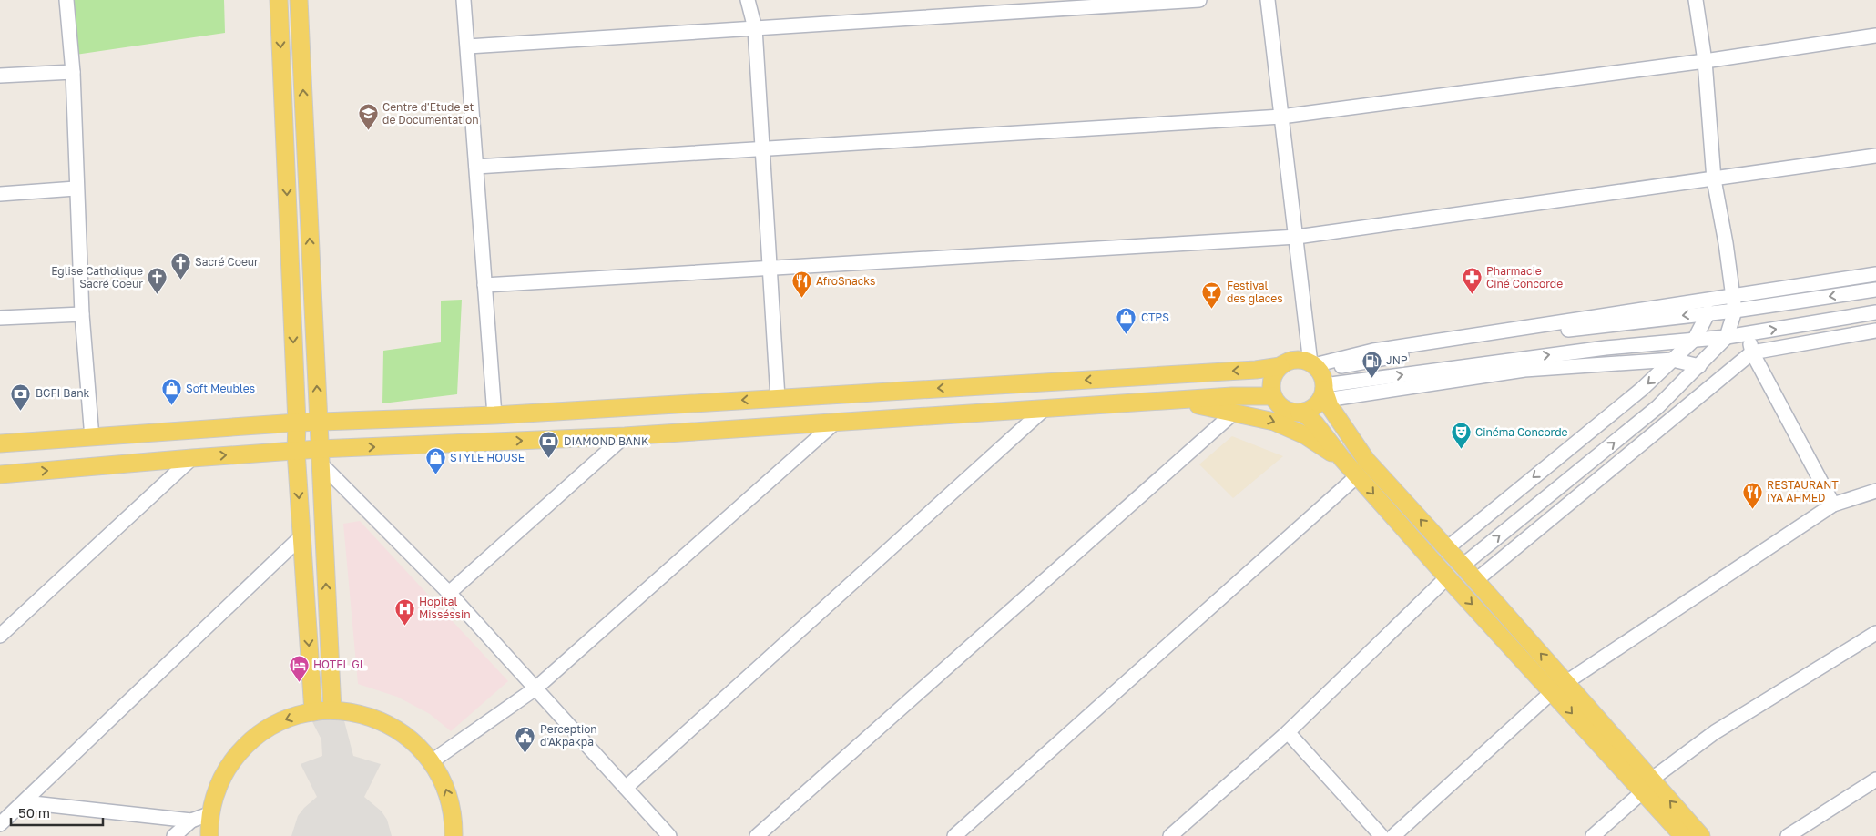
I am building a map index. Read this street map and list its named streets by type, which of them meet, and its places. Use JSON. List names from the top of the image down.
{
  "places": {
    "school or university": ["Centre d'Etude et de Documentation"],
    "church": ["Sacré Coeur", "Eglise Catholique Sacré Coeur"],
    "pharmacy": ["Pharmacie Ciné Concorde"],
    "restaurant": ["AfroSnacks", "RESTAURANT IYA AHMED"],
    "bar": ["Festival des glaces"],
    "shop": ["CTPS", "Soft Meubles", "STYLE HOUSE"],
    "fuel station": ["JNP"],
    "bank": ["BGFI Bank", "DIAMOND BANK"],
    "theatre": ["Cinéma Concorde"],
    "hospital": ["Hopital Misséssin"],
    "hotel": ["HOTEL GL"],
    "public building": ["Perception d'Akpakpa"]
  },
  "scale_bar": "50 m"
}
